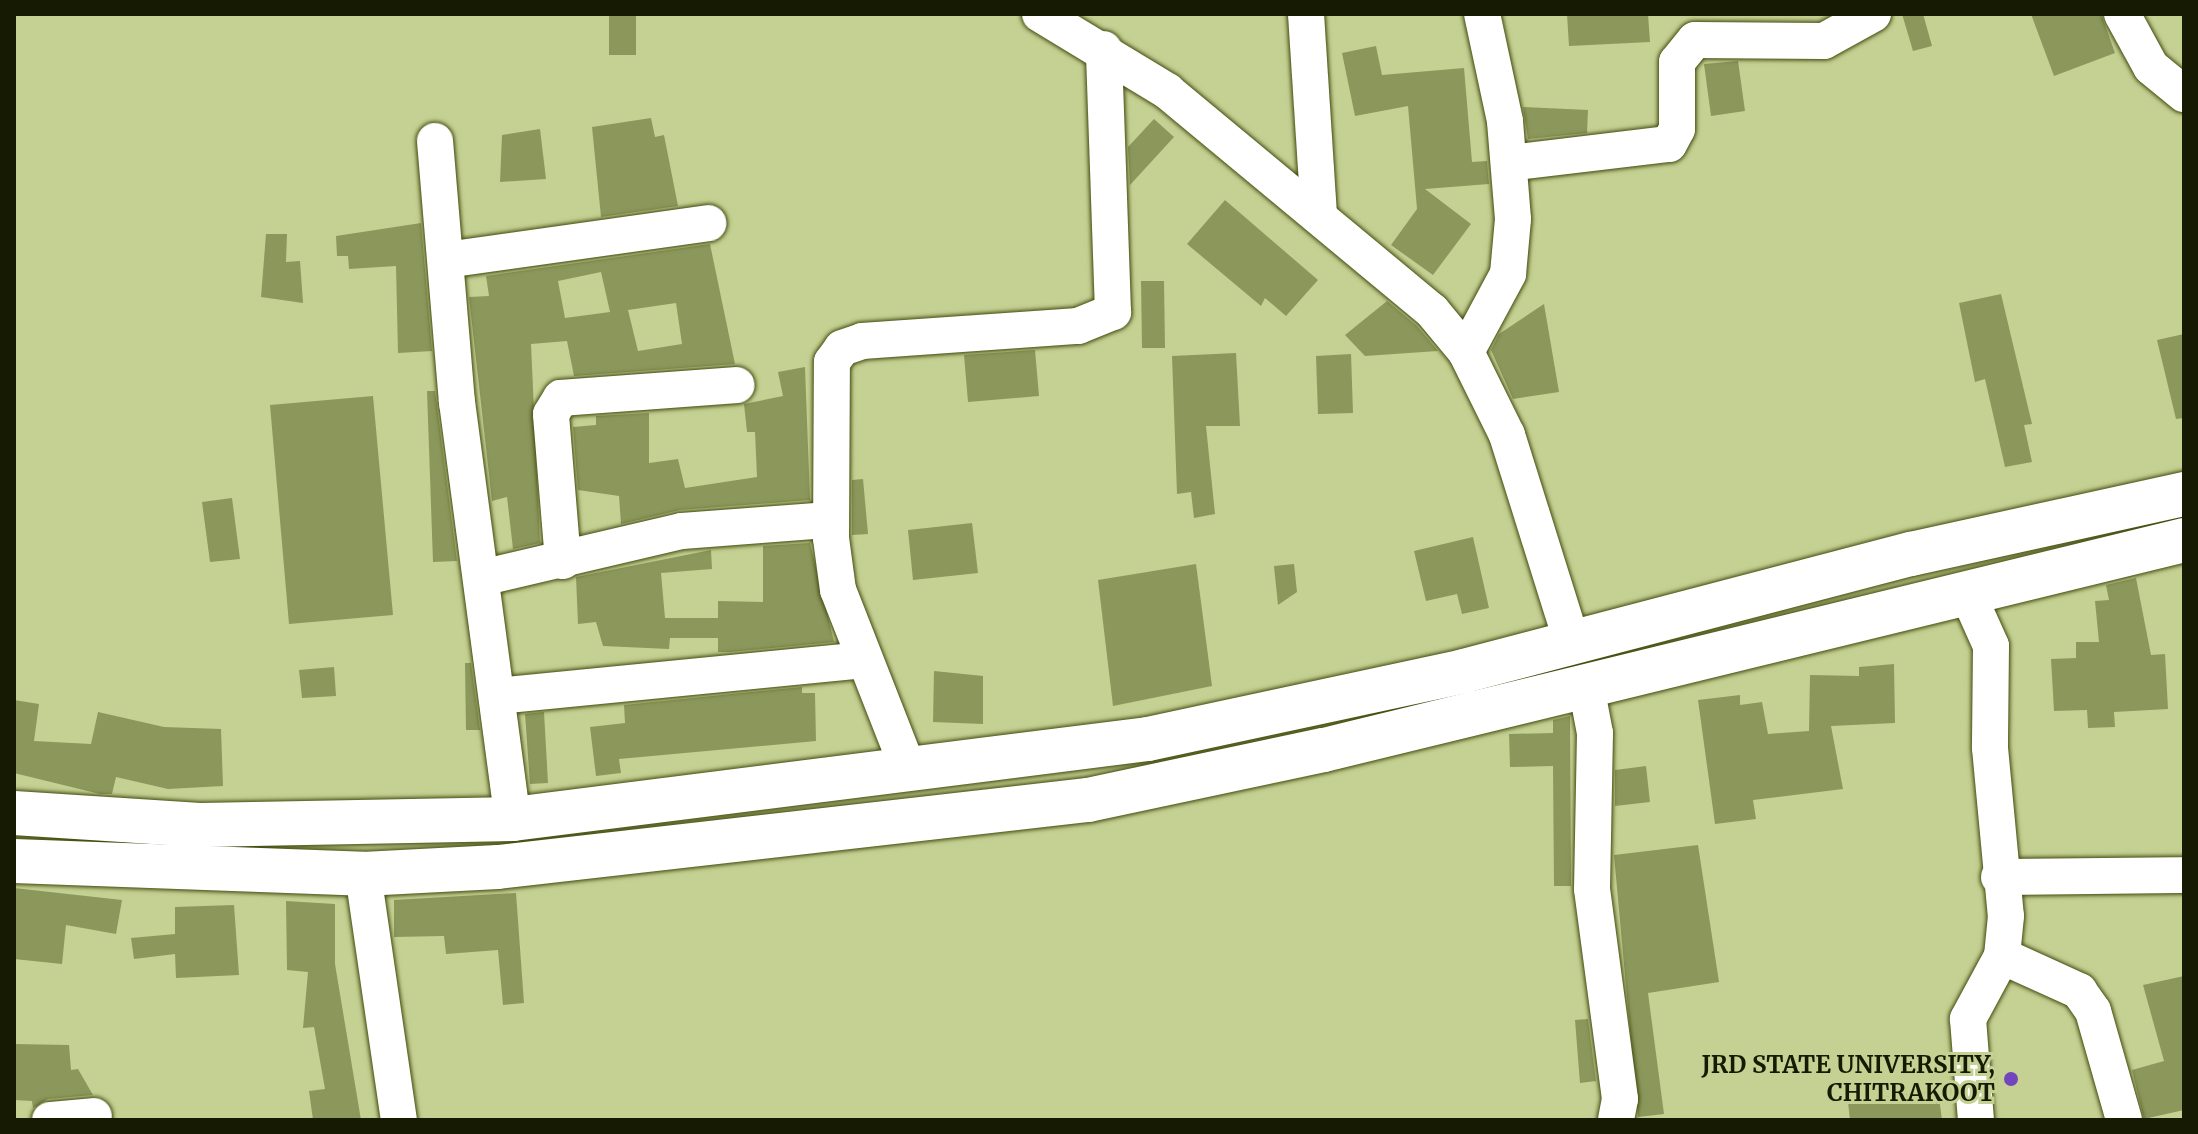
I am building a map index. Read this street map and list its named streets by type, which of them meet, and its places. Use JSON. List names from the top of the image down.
{
  "places": ["JRD STATE UNIVERSITY, CHITRAKOOT"]
}
